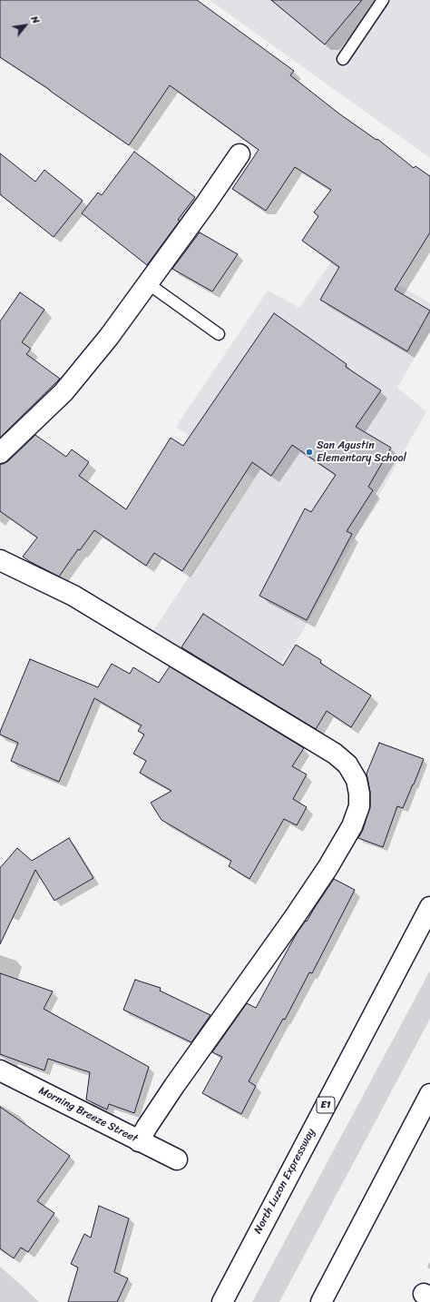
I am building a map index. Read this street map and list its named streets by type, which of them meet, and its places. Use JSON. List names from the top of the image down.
{
  "streets": {
    "main road": ["E1", "Morning Breeze Street", "North Luzon Expressway"]
  },
  "places": ["San Agustin Elementary School"],
  "north": "top right"
}
